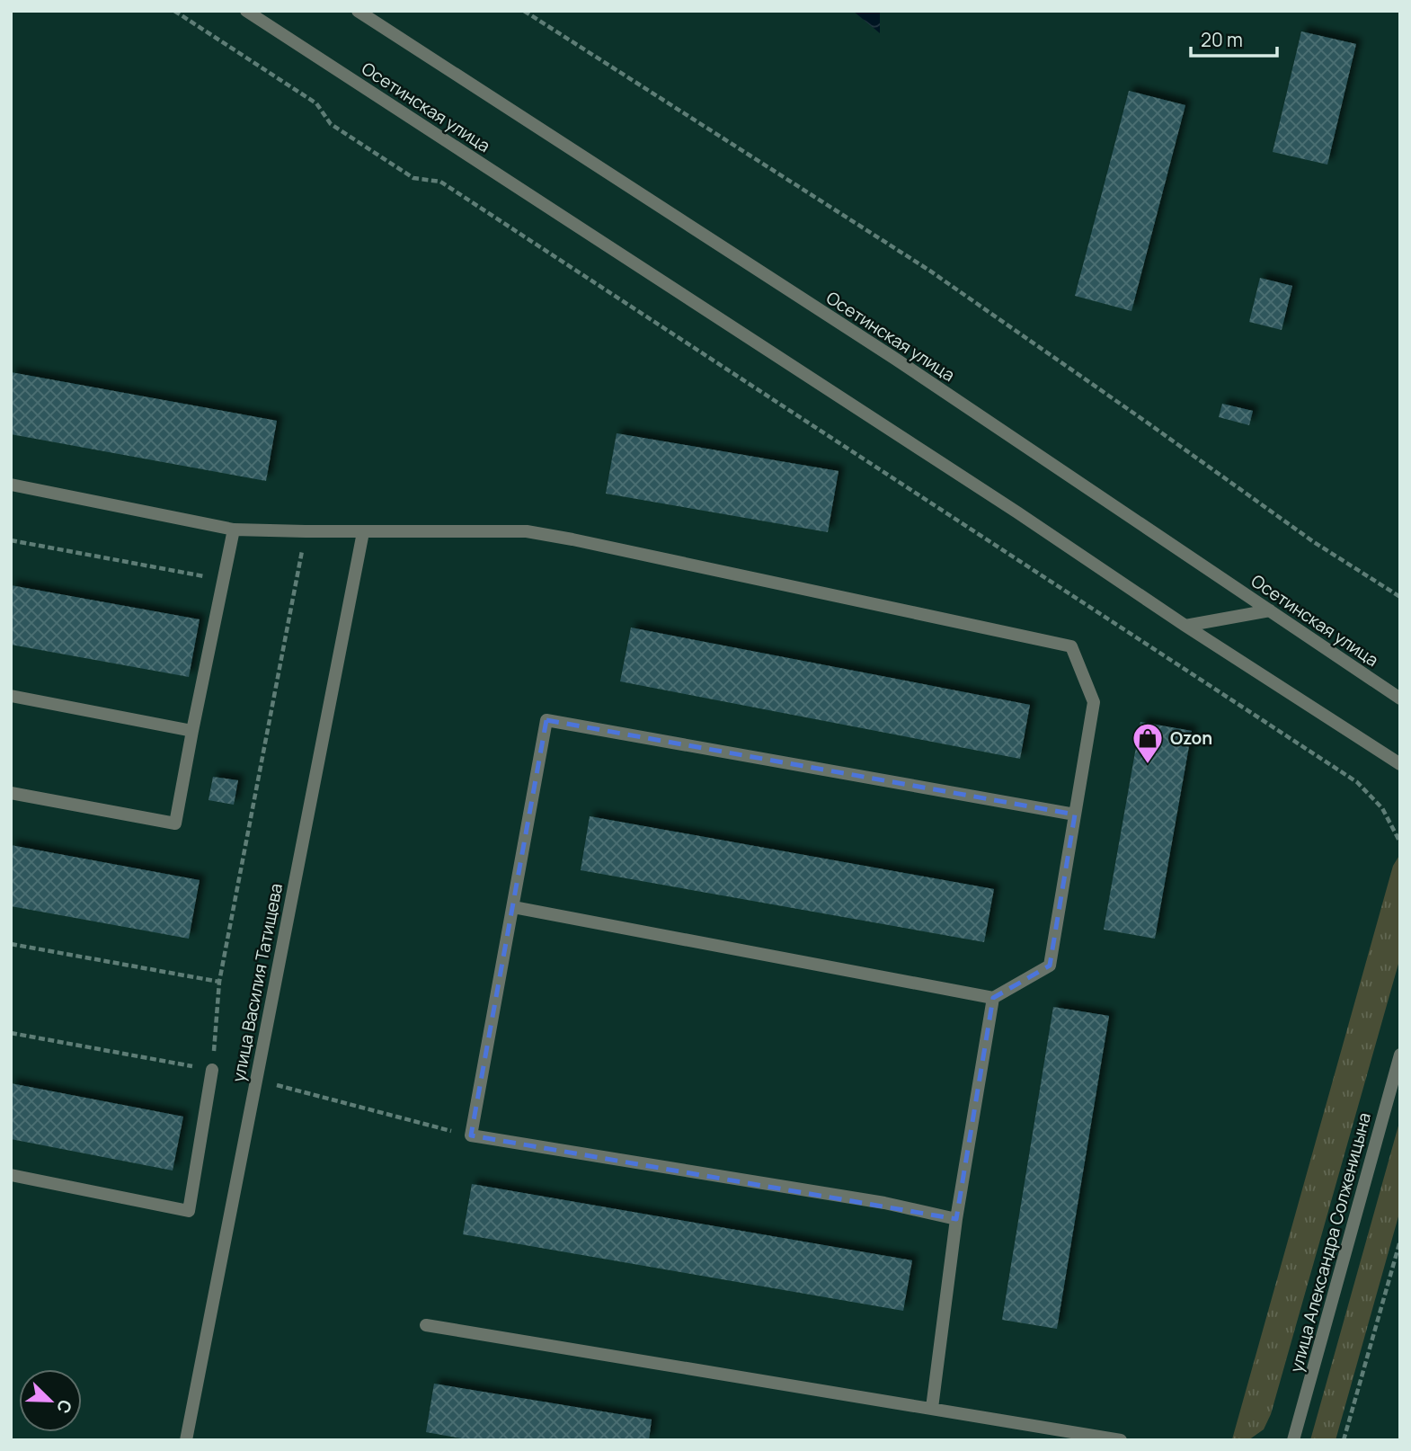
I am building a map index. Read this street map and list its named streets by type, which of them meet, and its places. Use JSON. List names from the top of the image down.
{
  "streets": {
    "street": ["Осетинская улица", "улица Василия Татищева", "улица Александра Солженицына"]
  },
  "places": {
    "shop": ["Ozon"]
  },
  "scale_bar": "20 m",
  "north": "bottom right"
}
